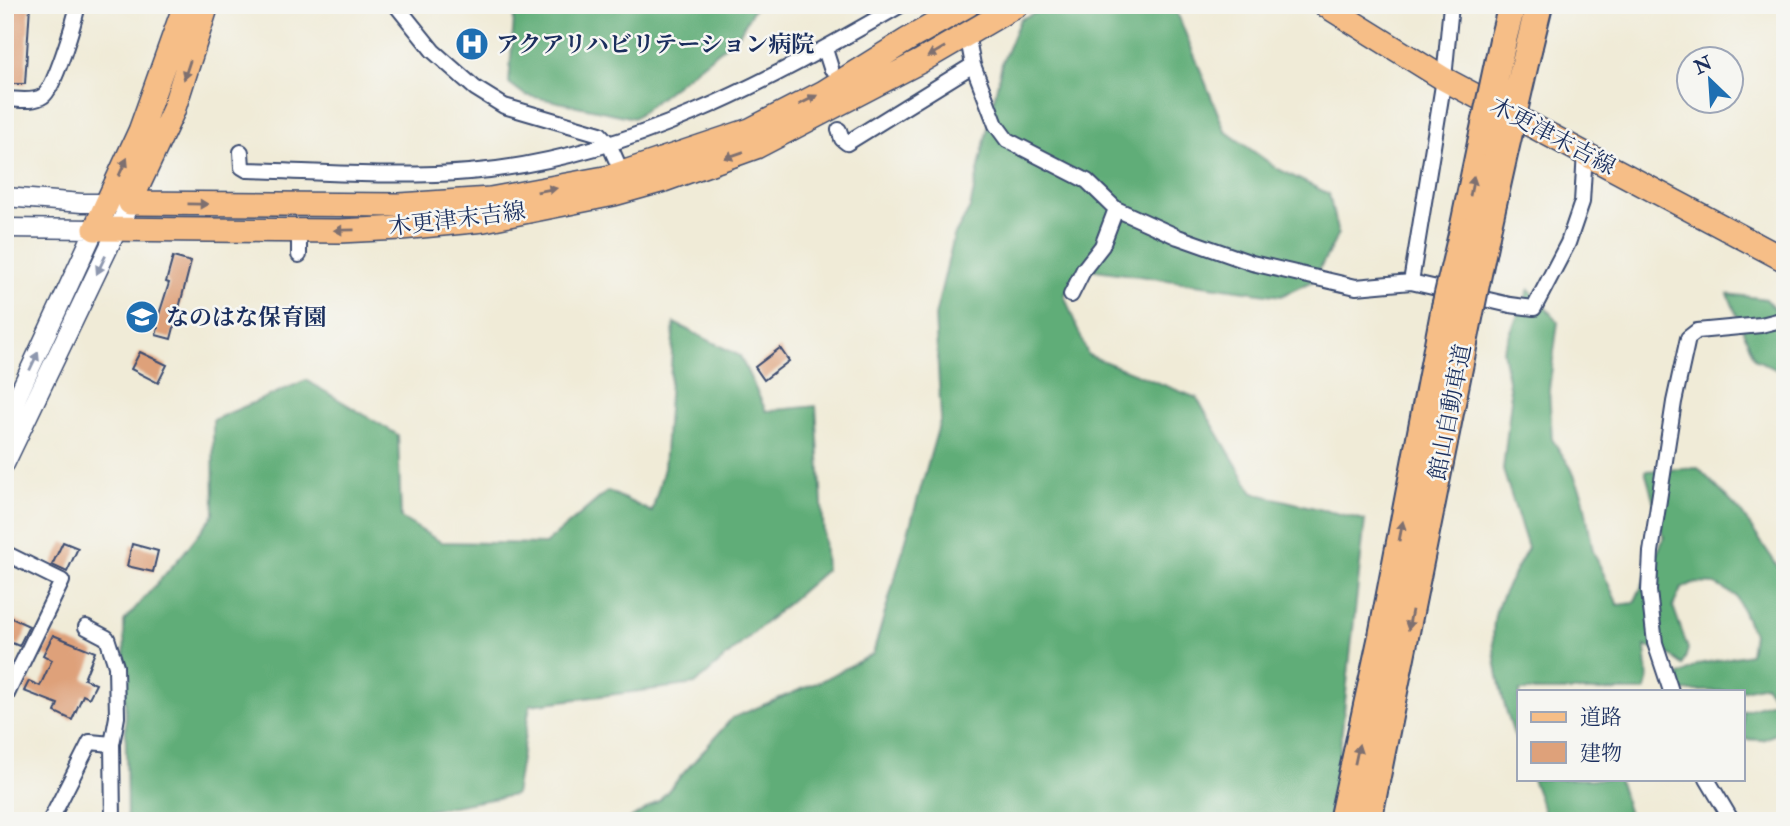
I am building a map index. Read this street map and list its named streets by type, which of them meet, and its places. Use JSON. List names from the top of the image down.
{
  "streets": {
    "highway": ["館山自動車道"],
    "main road": ["木更津末吉線"]
  },
  "places": {
    "hospital": ["アクアリハビリテーション病院"],
    "school or university": ["なのはな保育園"]
  },
  "legend": ["道路", "建物"],
  "north": "top left"
}
